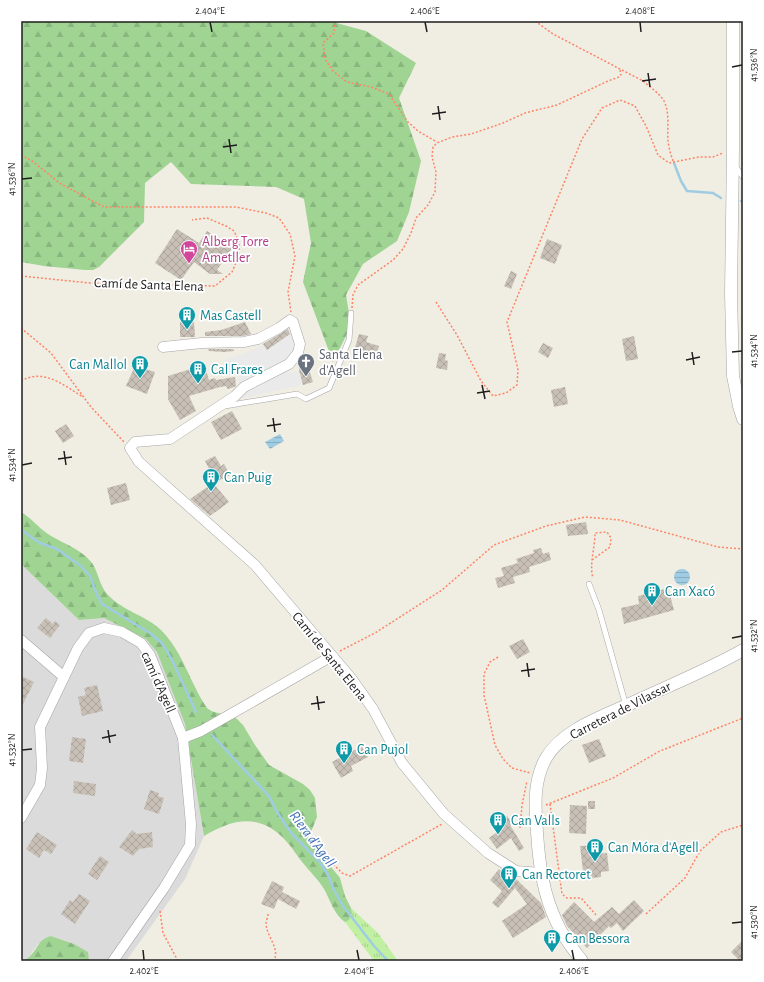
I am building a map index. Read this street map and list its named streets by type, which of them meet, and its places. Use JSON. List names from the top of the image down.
{
  "streets": {
    "street": ["Camí de Santa Elena", "camí d'Agell", "Carretera de Vilassar"]
  },
  "crossings": [
    ["Camí de Santa Elena", "Carretera de Vilassar"]
  ],
  "water": ["Riera d'Agell"],
  "places": {
    "hotel": ["Alberg Torre Ametller"],
    "building": [
      "Mas Castell",
      "Can Mallol",
      "Cal Frares",
      "Can Puig",
      "Can Xacó",
      "Can Pujol",
      "Can Valls",
      "Can Móra d'Agell",
      "Can Rectoret",
      "Can Bessora"
    ],
    "church": ["Santa Elena d'Agell"]
  },
  "coordinates": [
    "2.404°E",
    "2.406°E",
    "2.408°E",
    "41.536°N",
    "41.534°N",
    "41.532°N",
    "41.530°N",
    "2.402°E"
  ]
}
